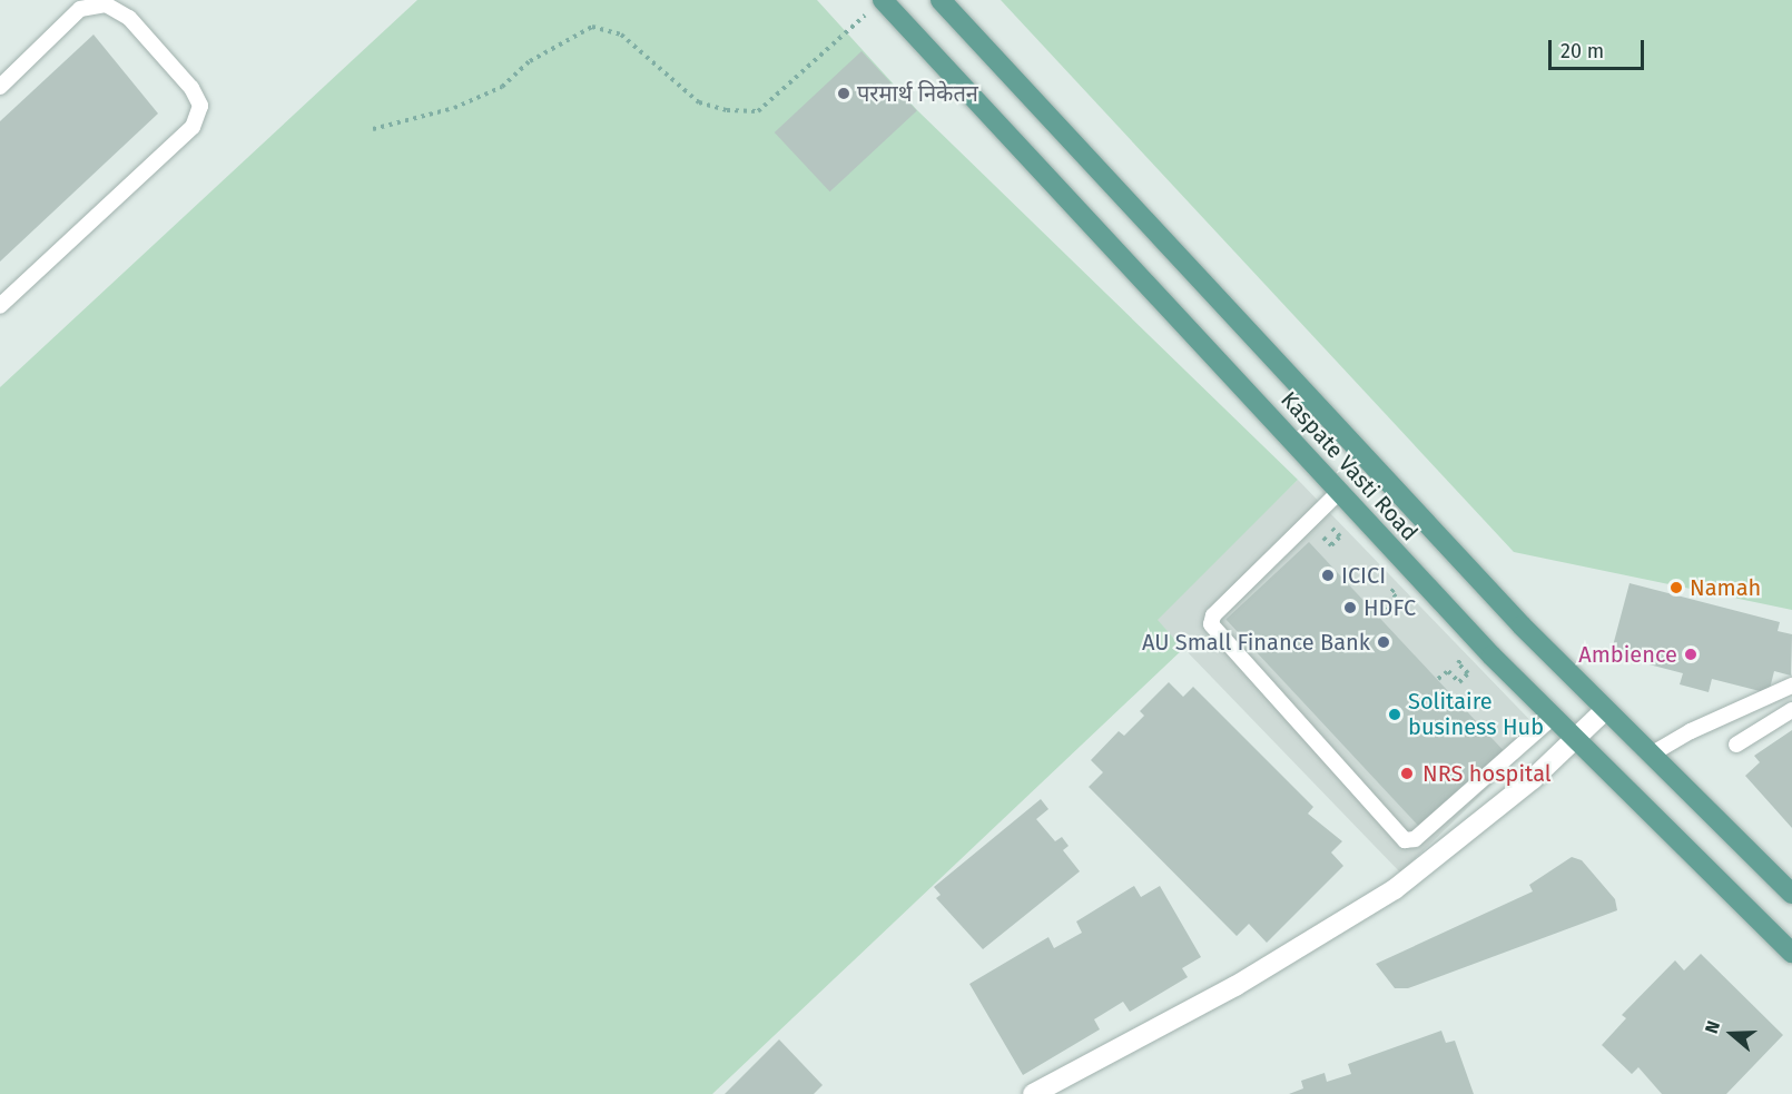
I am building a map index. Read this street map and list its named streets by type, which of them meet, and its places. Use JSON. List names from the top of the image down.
{
  "streets": {
    "main road": ["Kaspate Vasti Road"]
  },
  "places": [
    "परमार्थ निकेतन",
    "ICICI",
    "Namah",
    "HDFC",
    "AU Small Finance Bank",
    "Ambience",
    "Solitaire business Hub",
    "NRS hospital"
  ],
  "scale_bar": "20 m",
  "north": "left"
}
